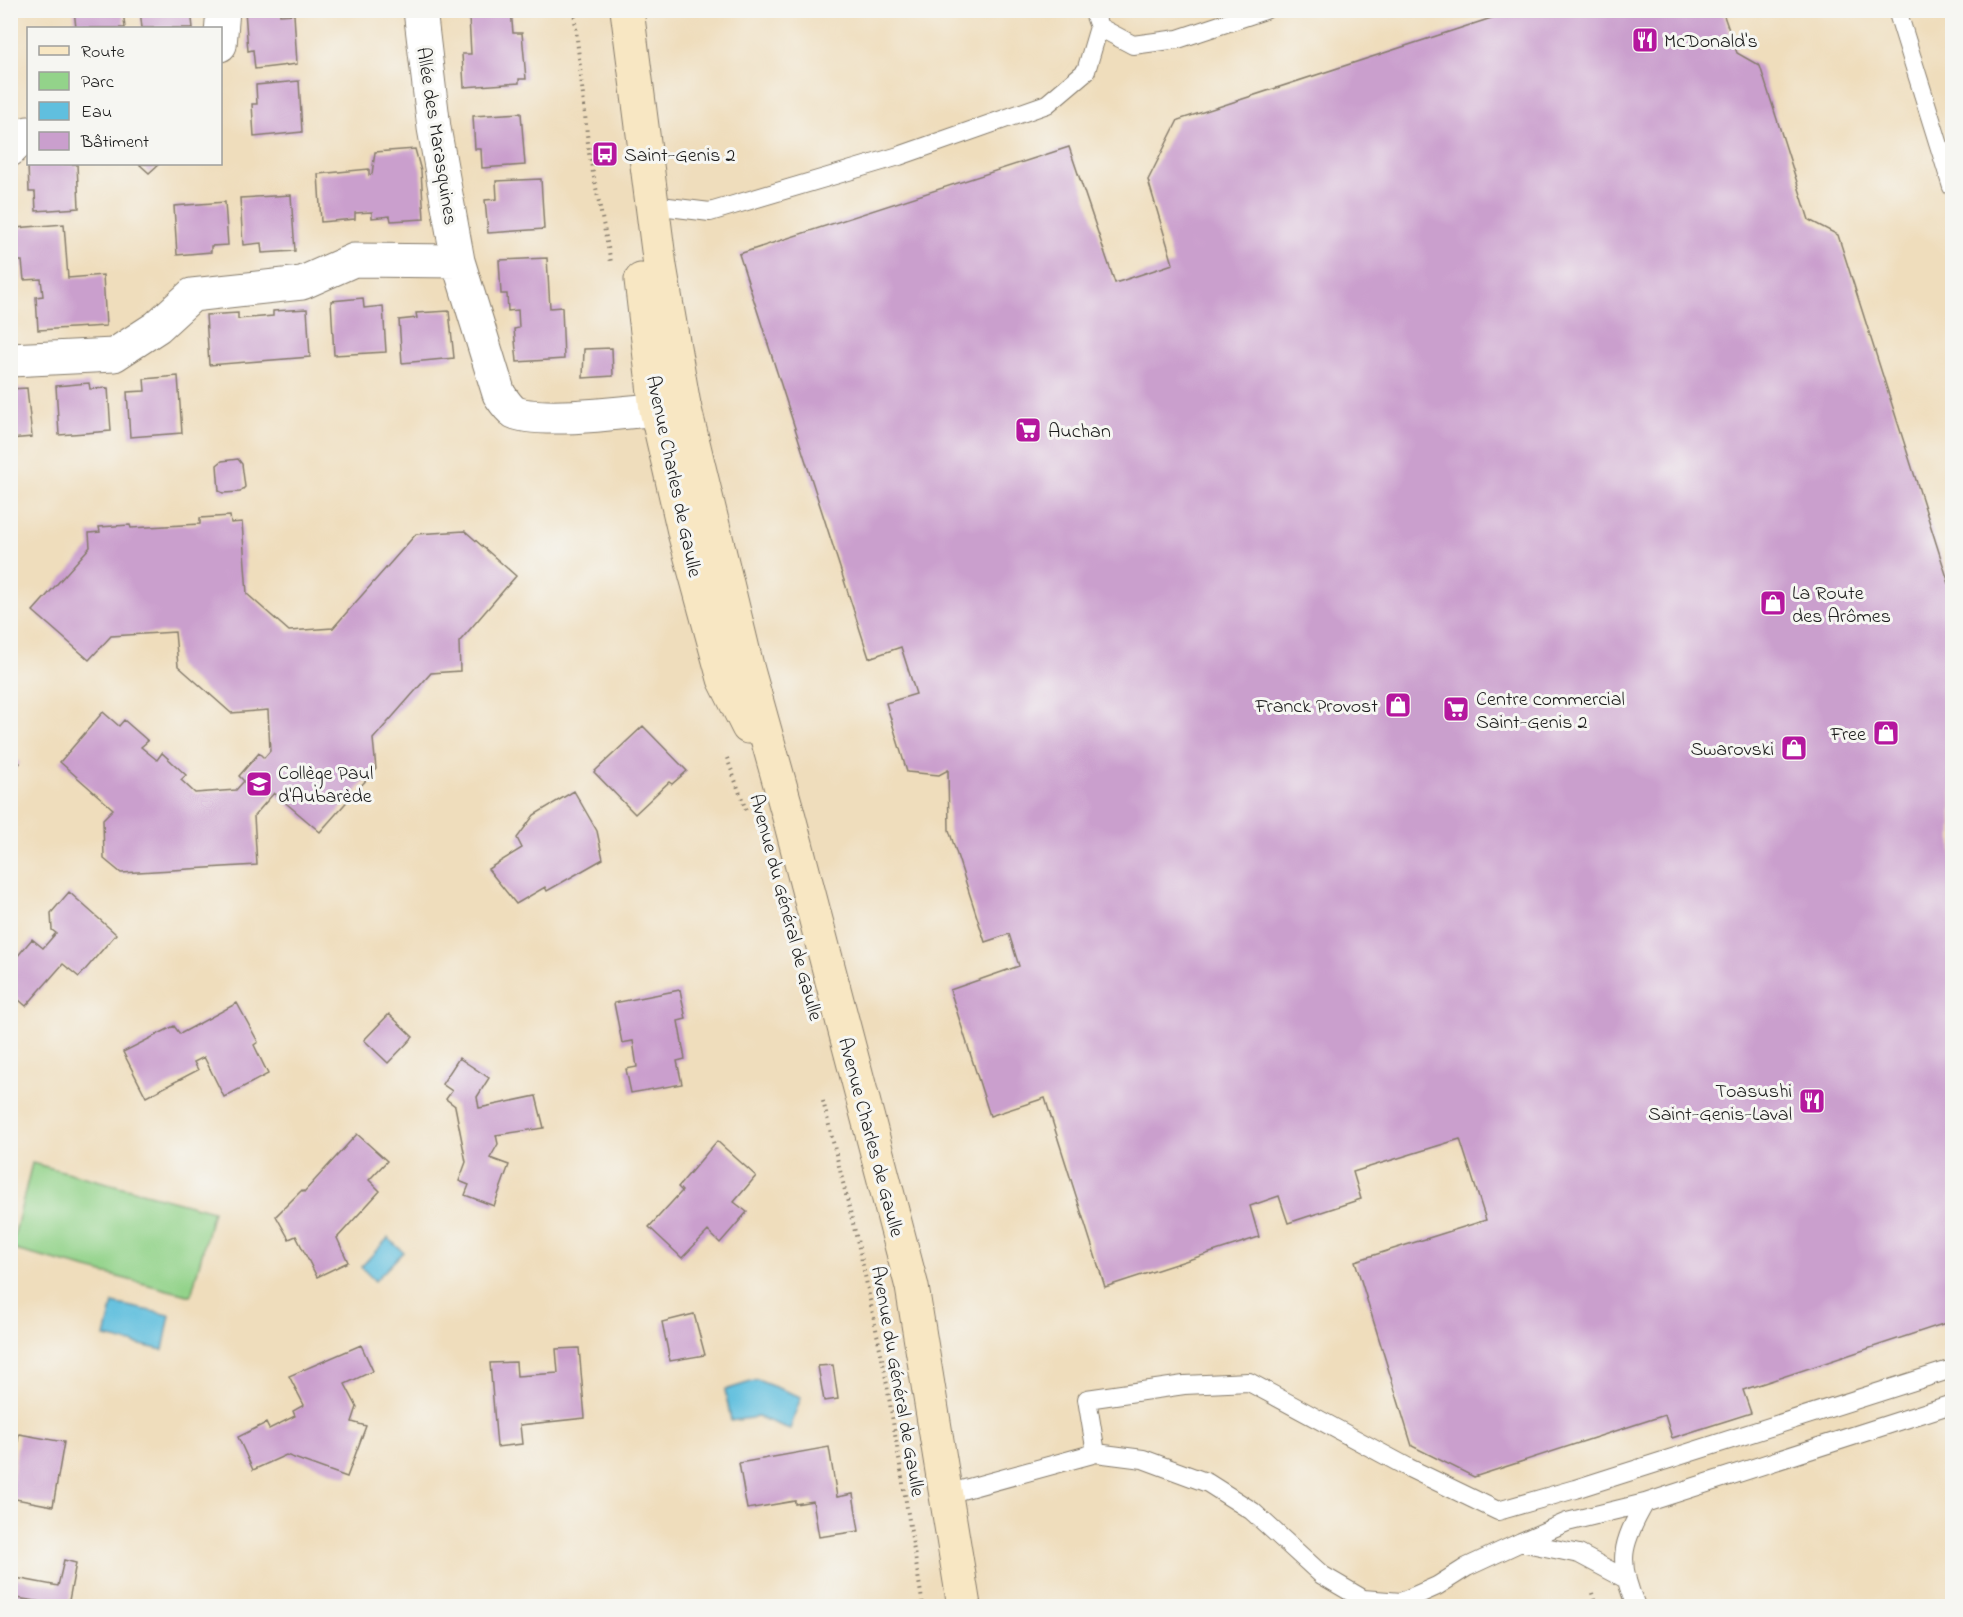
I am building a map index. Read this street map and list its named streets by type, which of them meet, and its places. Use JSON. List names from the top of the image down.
{
  "streets": {
    "street": ["Allée des Marasquines", "Avenue Charles de Gaulle"],
    "path": ["Avenue du Général de Gaulle"]
  },
  "crossings": [
    ["Allée des Marasquines", "Avenue Charles de Gaulle"]
  ],
  "places": {
    "restaurant": ["McDonald's", "Toasushi Saint-Genis-Laval"],
    "bus stop": ["Saint-Genis 2"],
    "supermarket": ["Auchan", "Centre commercial Saint-Genis 2"],
    "shop": [
      "La Route des Arômes",
      "Franck Provost",
      "Free",
      "Swarovski"
    ],
    "school or university": ["Collège Paul d'Aubarède"]
  },
  "legend": [
    "Route",
    "Parc",
    "Eau",
    "Bâtiment"
  ]
}
